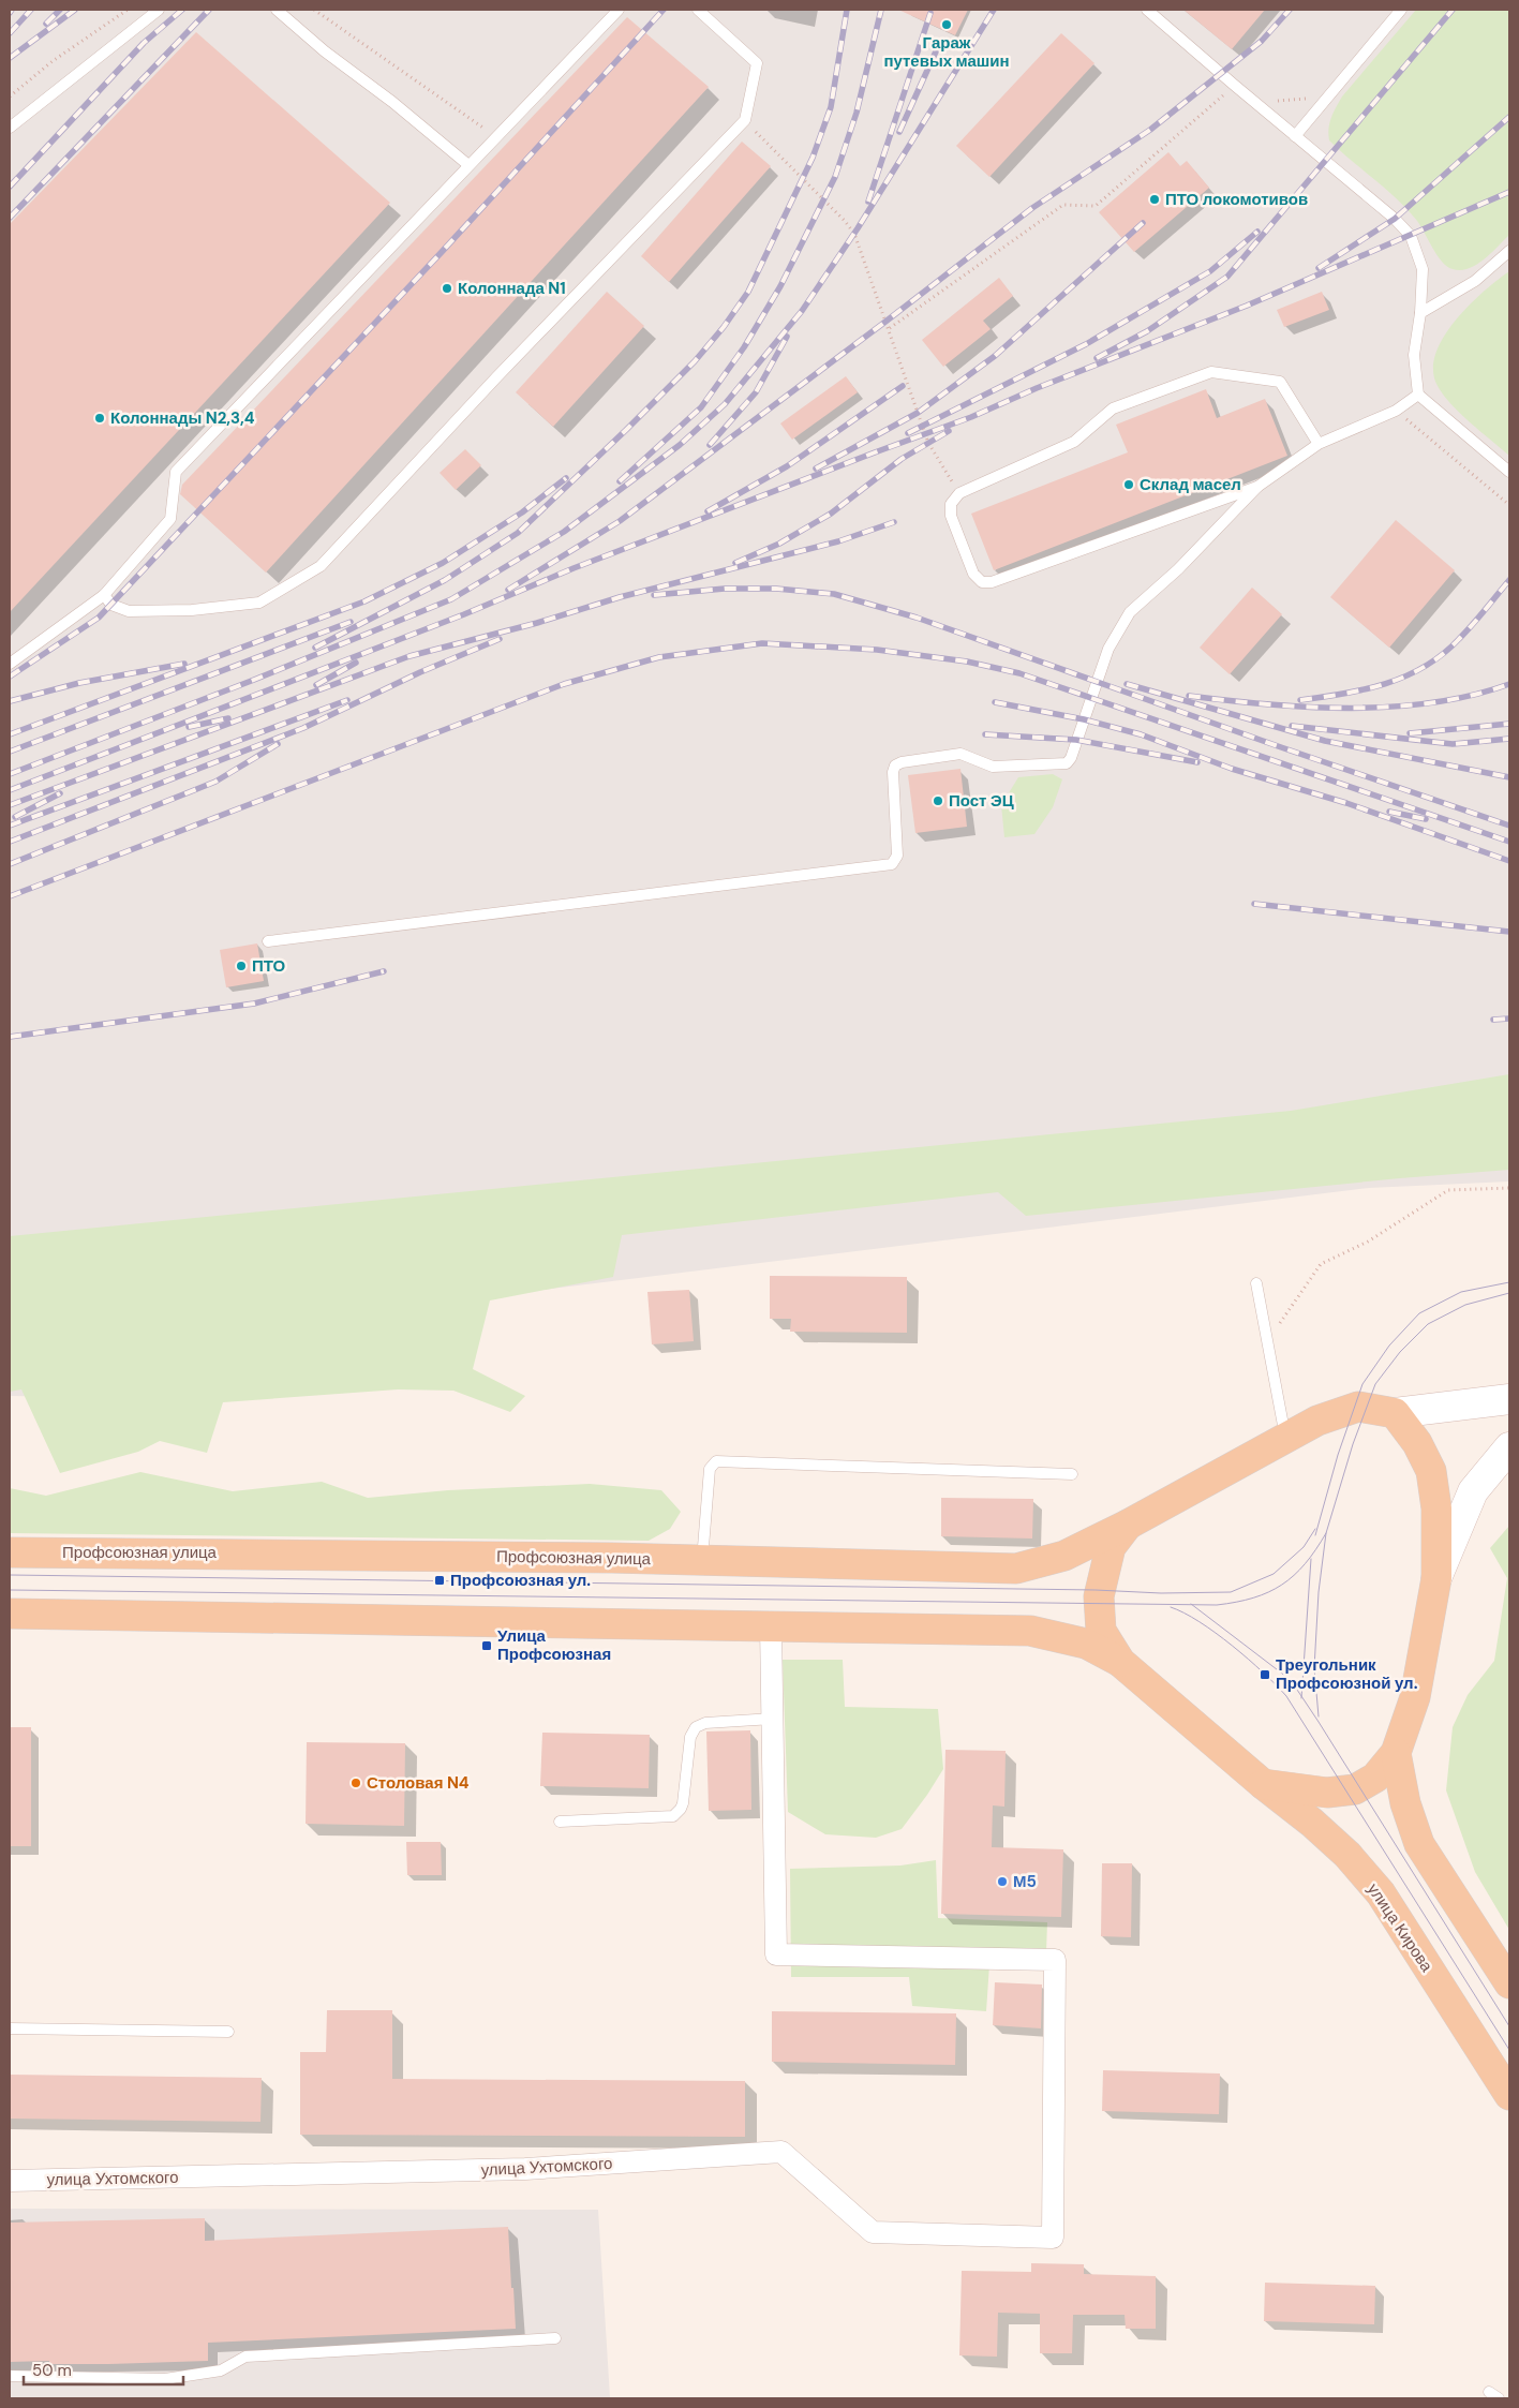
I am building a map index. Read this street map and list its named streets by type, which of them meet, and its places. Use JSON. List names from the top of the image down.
{
  "streets": {
    "main road": ["Профсоюзная улица", "улица Кирова"],
    "street": ["улица Ухтомского"]
  },
  "places": {
    "other": [
      "Гараж путевых машин",
      "ПТО локомотивов",
      "Колоннада N1",
      "Колоннады N2,3,4",
      "Склад масел",
      "Пост ЭЦ",
      "ПТО",
      "Столовая N4",
      "М5"
    ],
    "transit": ["Профсоюзная ул.", "Улица Профсоюзная", "Треугольник Профсоюзной ул."]
  },
  "scale_bar": "50 m"
}
